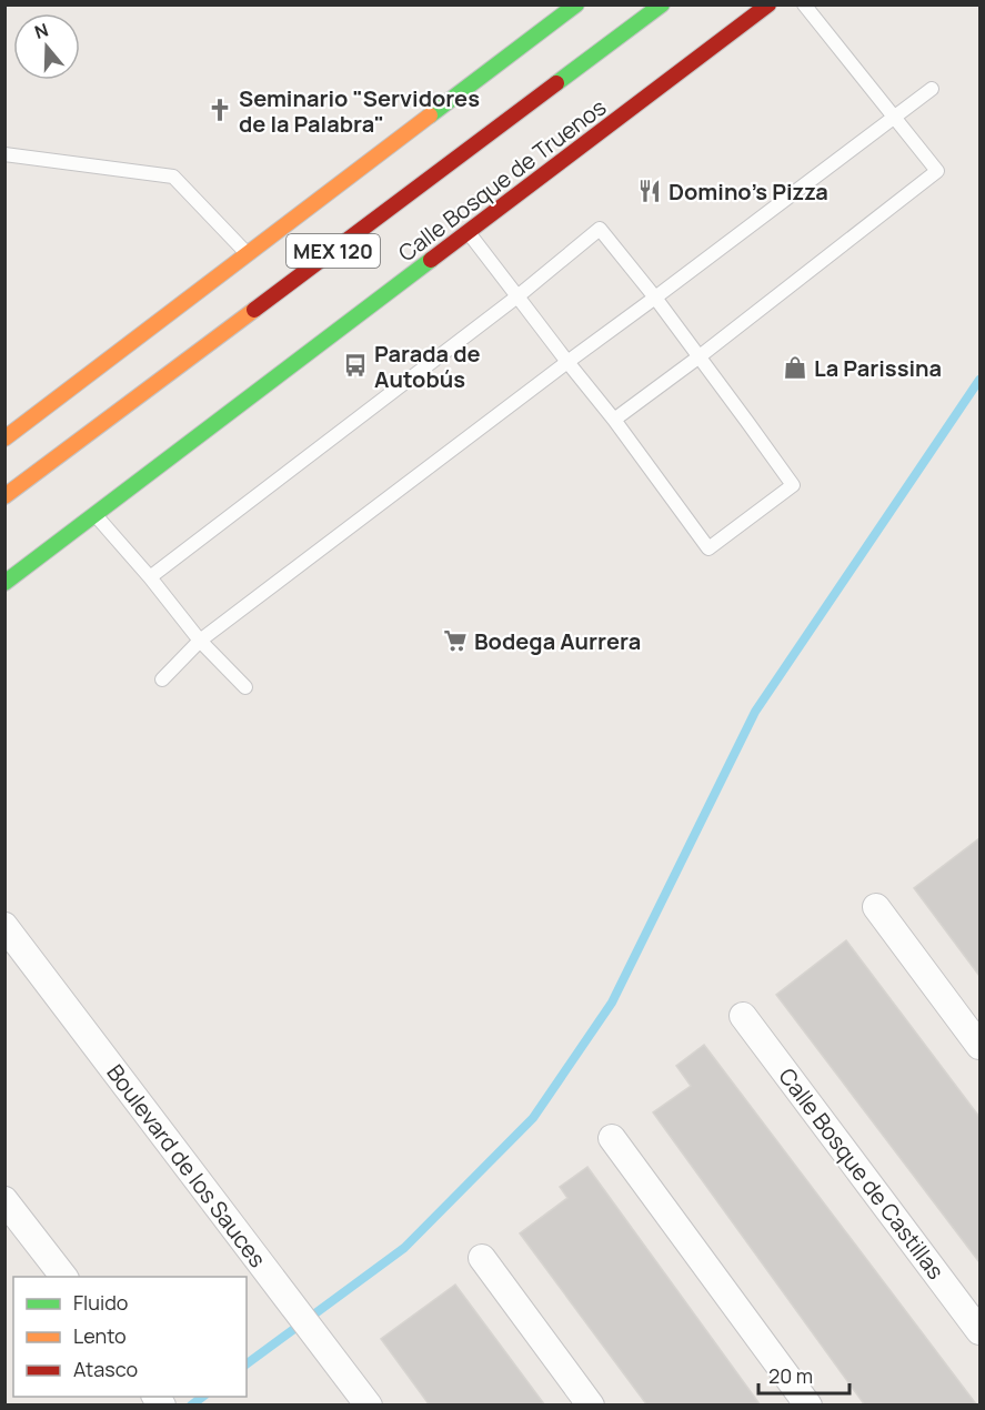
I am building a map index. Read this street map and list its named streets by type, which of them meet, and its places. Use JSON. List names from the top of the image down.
{
  "streets": {
    "street": [
      "Calle Bosque de Truenos",
      "MEX 120",
      "Boulevard de los Sauces",
      "Calle Bosque de Castillas"
    ]
  },
  "places": {
    "church": ["Seminario \"Servidores de la Palabra\""],
    "restaurant": ["Domino's Pizza"],
    "bus stop": ["Parada de Autobús"],
    "shop": ["La Parissina"],
    "supermarket": ["Bodega Aurrera"]
  },
  "legend": ["Fluido", "Lento", "Atasco"],
  "scale_bar": "20 m",
  "north": "top"
}
